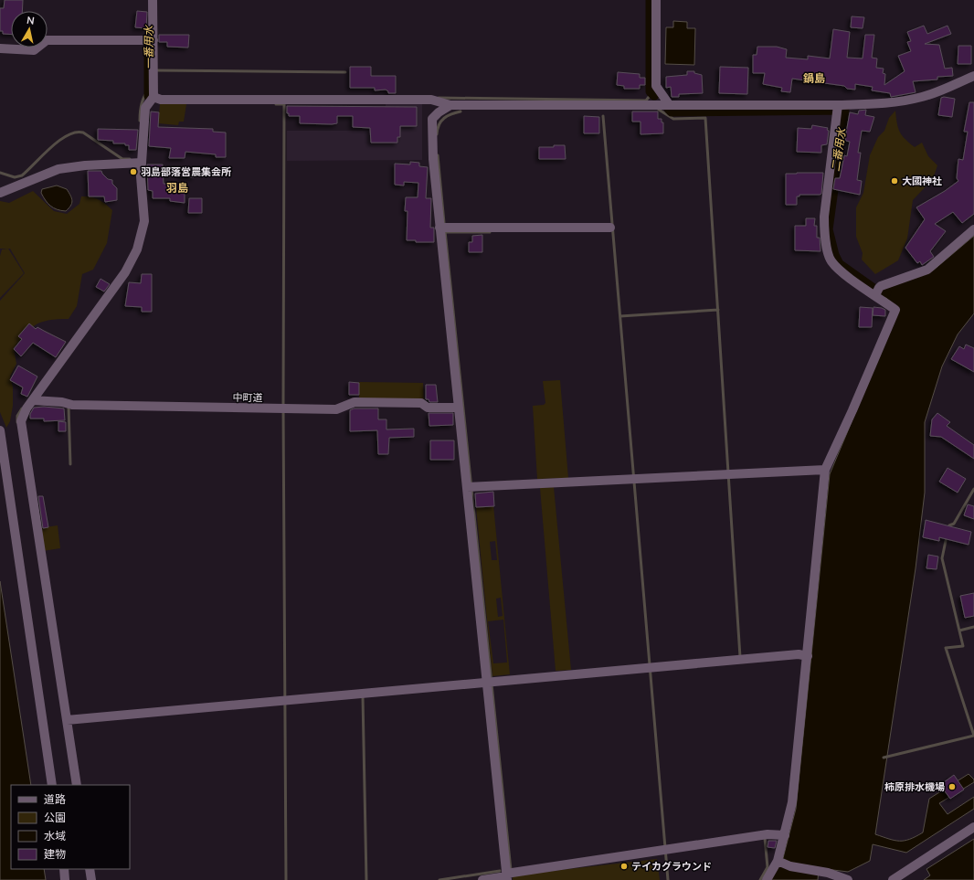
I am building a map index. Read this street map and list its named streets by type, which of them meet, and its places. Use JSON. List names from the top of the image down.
{
  "streets": {
    "street": ["中町道"]
  },
  "districts": ["鍋島", "羽島"],
  "water": ["一番用水", "二番用水"],
  "places": [
    "羽島部落営農集会所",
    "大國神社",
    "柿原排水機場",
    "テイカグラウンド"
  ],
  "legend": [
    "道路",
    "公園",
    "水域",
    "建物"
  ],
  "north": "top"
}
